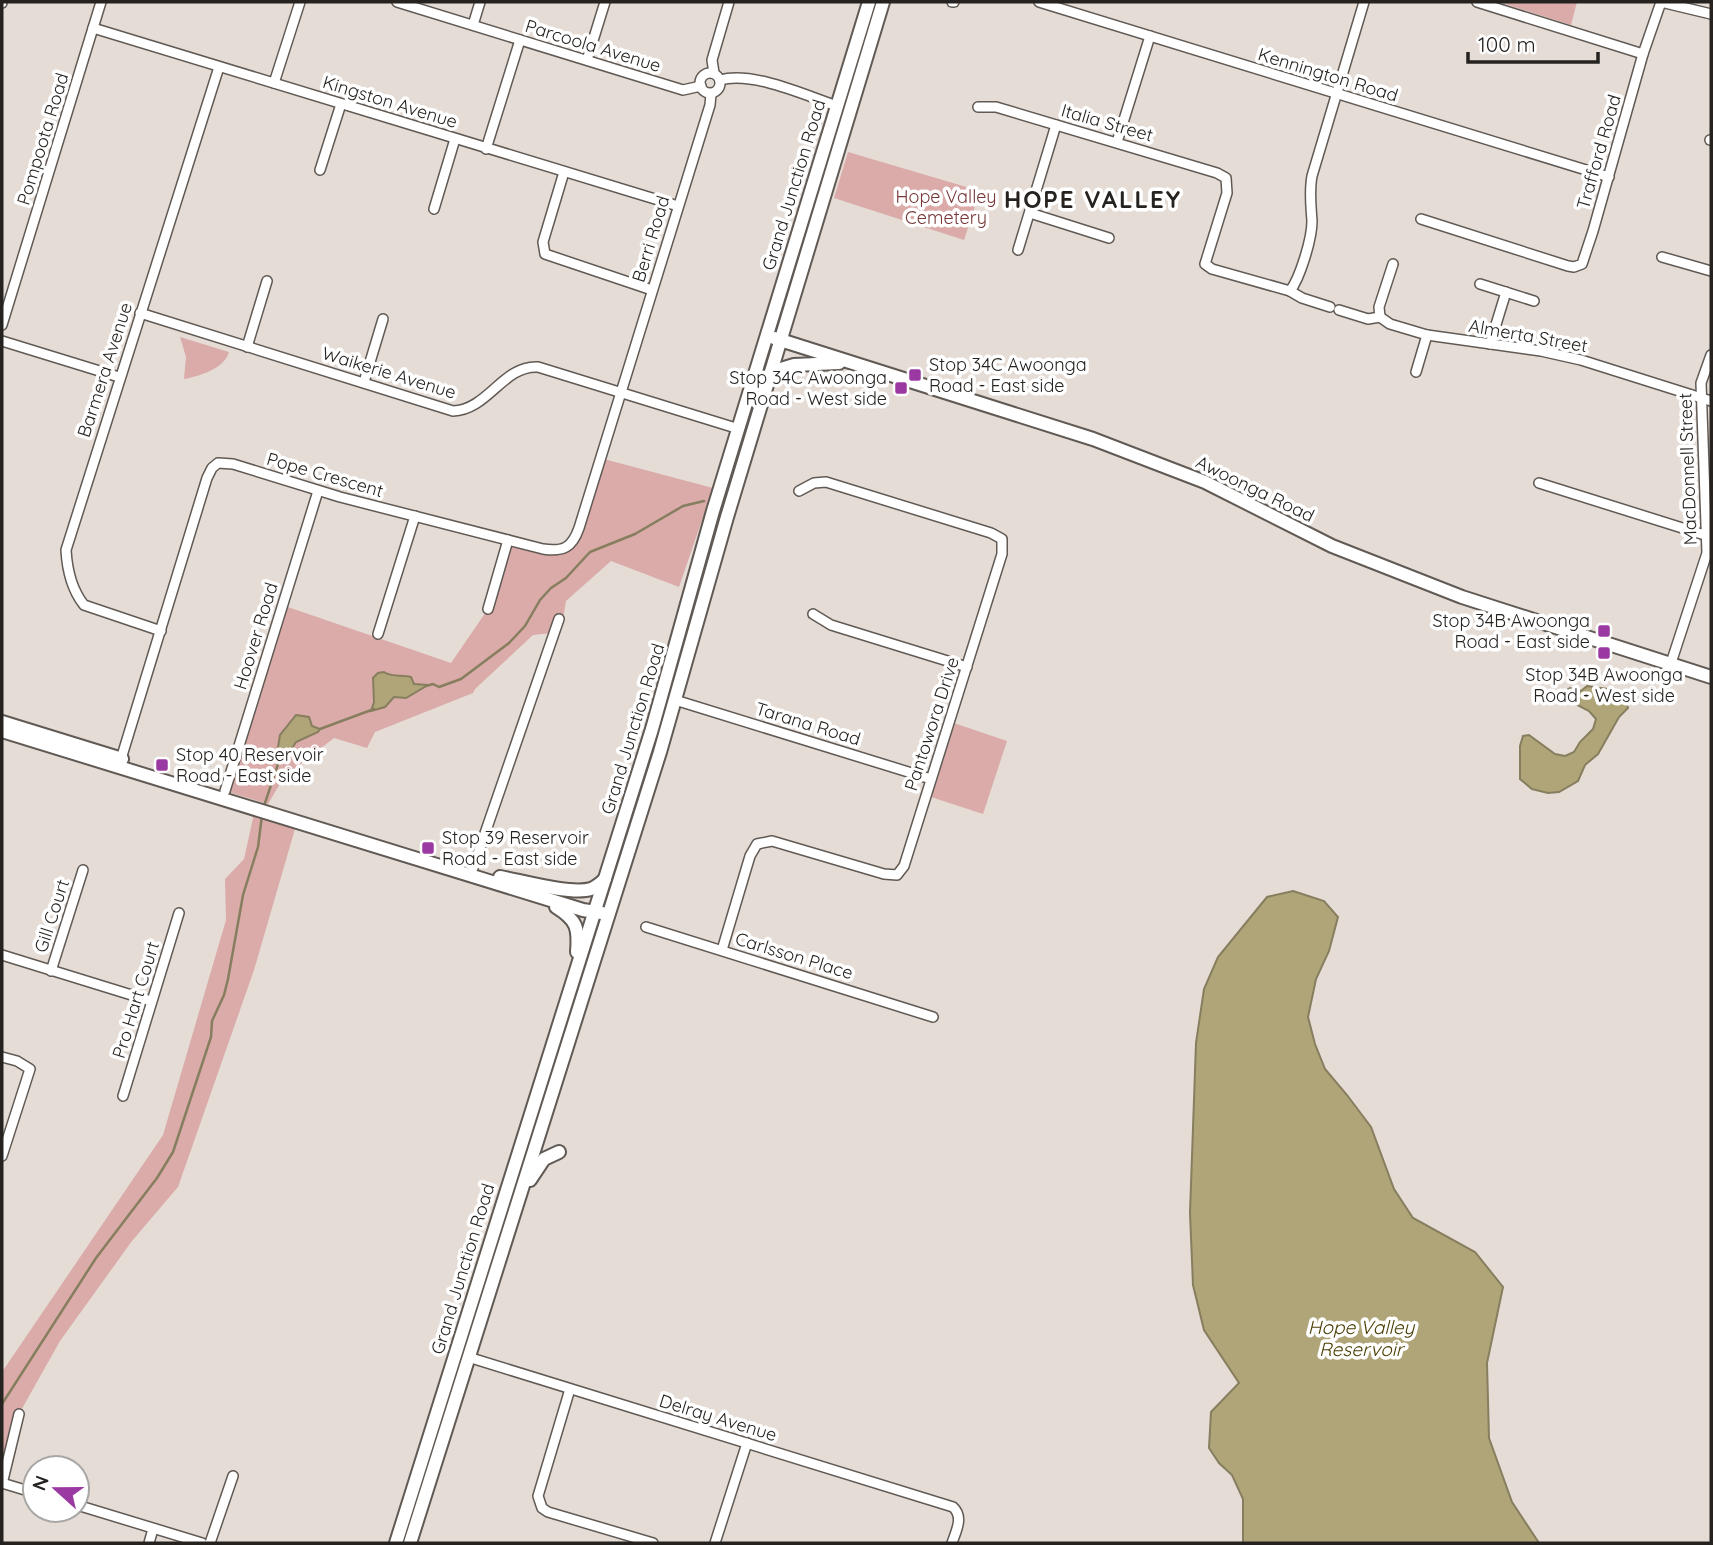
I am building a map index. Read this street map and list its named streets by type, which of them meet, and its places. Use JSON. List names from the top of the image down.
{
  "streets": {
    "main road": ["Grand Junction Road", "Awoonga Road"],
    "street": [
      "Parcoola Avenue",
      "Kennington Road",
      "Kingston Avenue",
      "Italia Street",
      "Pompoota Road",
      "Trafford Road",
      "Berri Road",
      "Almerta Street",
      "Barmera Avenue",
      "Waikerie Avenue",
      "MacDonnell Street",
      "Pope Crescent",
      "Hoover Road",
      "Tarana Road",
      "Pantowora Drive",
      "Gill Court",
      "Carlsson Place",
      "Pro Hart Court",
      "Delray Avenue"
    ]
  },
  "crossings": [
    ["Parcoola Avenue", "Berri Road"],
    ["Kennington Road", "Trafford Road"],
    ["Kingston Avenue", "Pompoota Road"],
    ["Kingston Avenue", "Berri Road"],
    ["Kingston Avenue", "Barmera Avenue"],
    ["Italia Street", "Almerta Street"],
    ["Grand Junction Road", "Waikerie Avenue"],
    ["Grand Junction Road", "Awoonga Road"],
    ["Grand Junction Road", "Tarana Road"],
    ["Grand Junction Road", "Delray Avenue"],
    ["Berri Road", "Waikerie Avenue"],
    ["Berri Road", "Pope Crescent"],
    ["Almerta Street", "MacDonnell Street"],
    ["Barmera Avenue", "Waikerie Avenue"],
    ["Barmera Avenue", "Pope Crescent"],
    ["Waikerie Avenue", "Pope Crescent"],
    ["MacDonnell Street", "Awoonga Road"],
    ["Pope Crescent", "Hoover Road"],
    ["Tarana Road", "Pantowora Drive"],
    ["Pantowora Drive", "Carlsson Place"]
  ],
  "districts": ["HOPE VALLEY"],
  "water": ["Hope Valley Reservoir"],
  "parks": ["Hope Valley Cemetery"],
  "places": {
    "transit": [
      "Stop 34C Awoonga Road - East side",
      "Stop 34C Awoonga Road - West side",
      "Stop 34B Awoonga Road - East side",
      "Stop 34B Awoonga Road - West side",
      "Stop 40 Reservoir Road - East side",
      "Stop 39 Reservoir Road - East side"
    ]
  },
  "scale_bar": "100 m",
  "north": "left"
}
